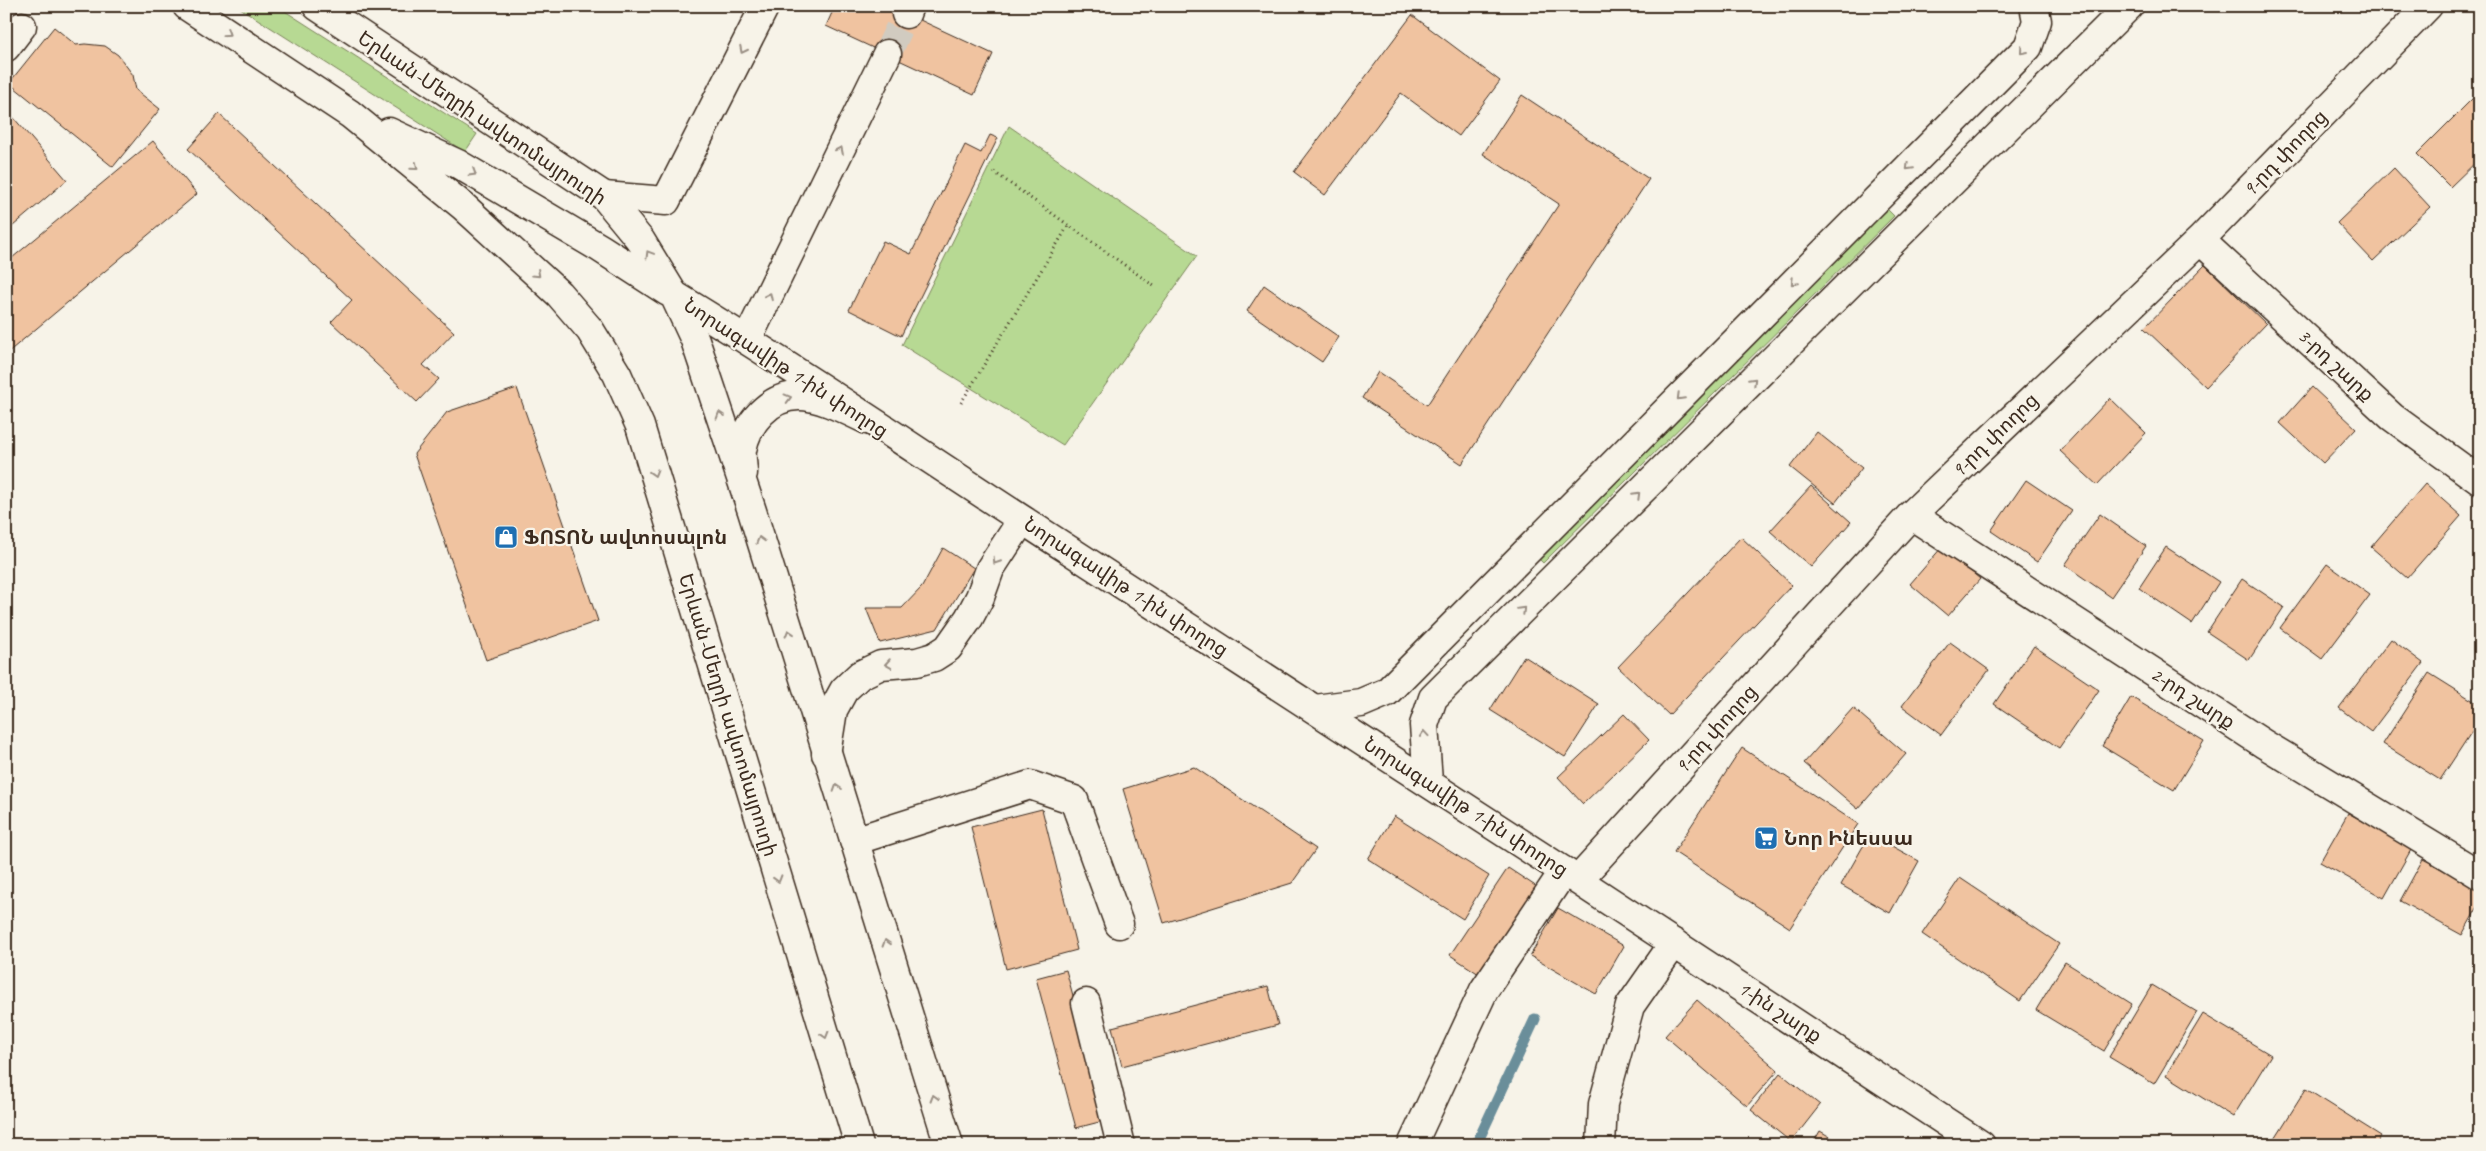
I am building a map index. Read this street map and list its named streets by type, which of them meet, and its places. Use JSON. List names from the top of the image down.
{
  "streets": {
    "main road": [
      "Երևան-Մեղրի ավտոմայրուղի",
      "9-րդ փողոց",
      "3-րդ շարք",
      "Նորագավիթ 1-ին փողոց",
      "2-րդ շարք",
      "1-ին շարք"
    ]
  },
  "crossings": [
    ["Երևան-Մեղրի ավտոմայրուղի", "Նորագավիթ 1-ին փողոց"],
    ["9-րդ փողոց", "3-րդ շարք"],
    ["9-րդ փողոց", "Նորագավիթ 1-ին փողոց"],
    ["9-րդ փողոց", "2-րդ շարք"],
    ["9-րդ փողոց", "1-ին շարք"],
    ["Նորագավիթ 1-ին փողոց", "1-ին շարք"]
  ],
  "places": {
    "shop": ["ՖՈՏՈՆ ավտոսալոն"],
    "supermarket": ["Նոր Ինեսսա"]
  }
}
